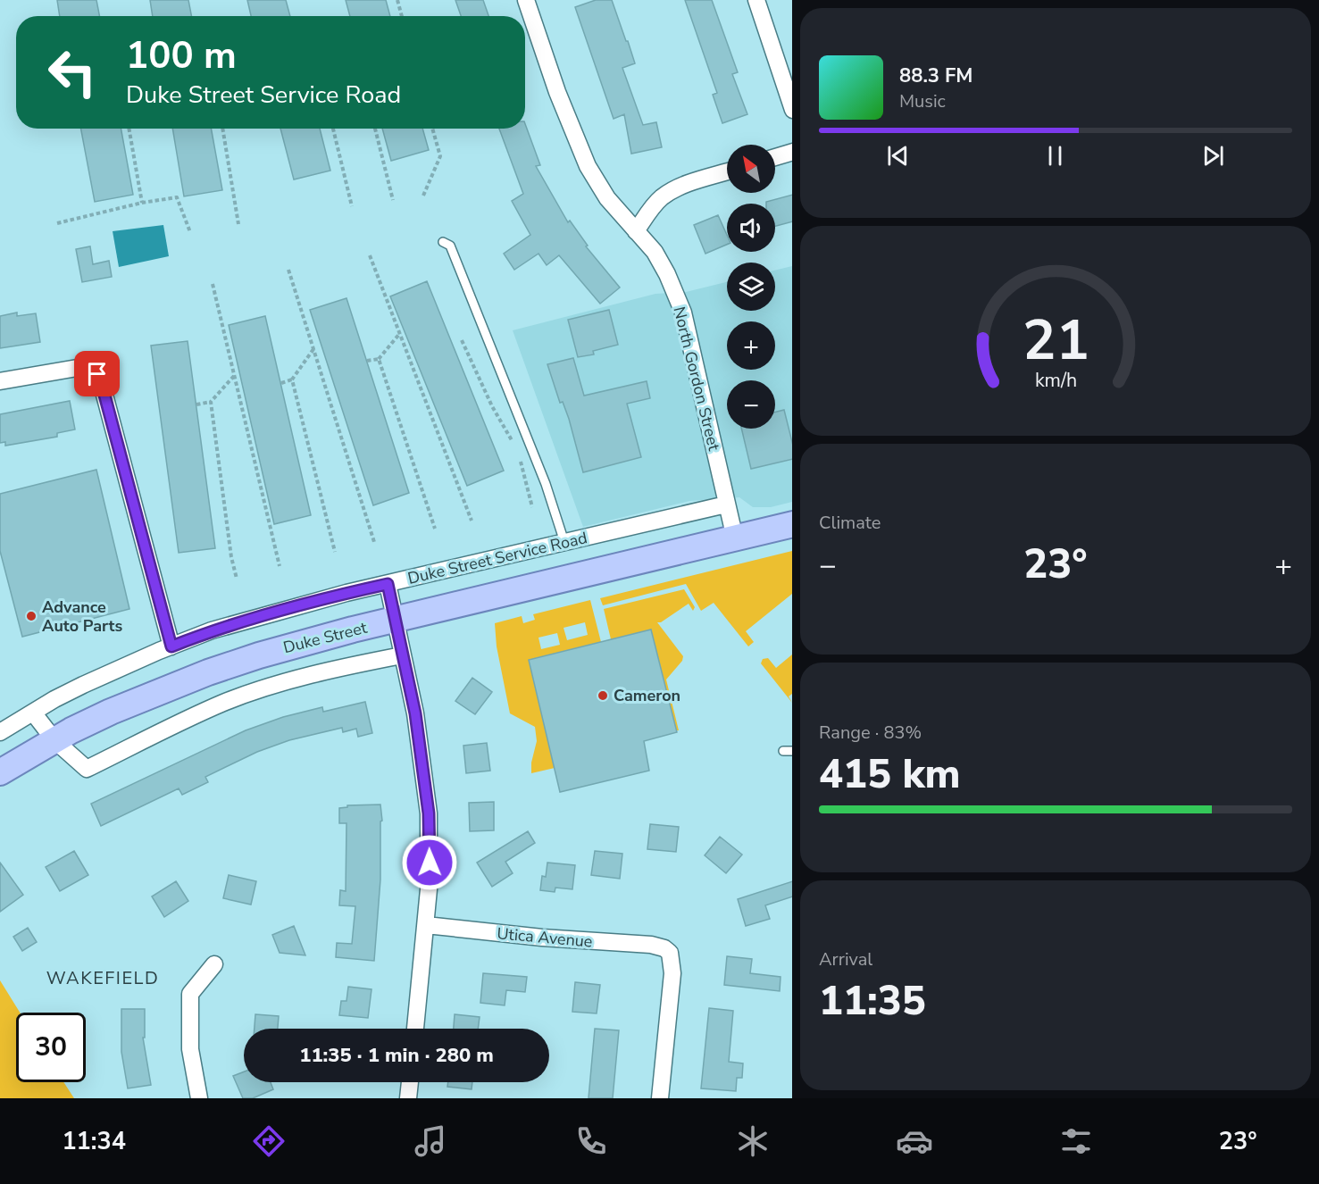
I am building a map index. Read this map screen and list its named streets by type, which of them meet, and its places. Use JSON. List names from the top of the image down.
{
  "streets": {
    "main road": ["Duke Street"],
    "street": ["North Gordon Street", "Duke Street Service Road", "Utica Avenue"]
  },
  "crossings": [
    ["North Gordon Street", "Duke Street Service Road"],
    ["North Gordon Street", "Duke Street"]
  ],
  "districts": ["WAKEFIELD"],
  "places": ["Advance Auto Parts", "Cameron"],
  "north": "top left",
  "page": {
    "turn": ["100 m", "Duke Street Service Road"],
    "song": ["88.3 FM", "Music"],
    "map_buttons": ["+", "−"],
    "tile": [
      "Climate",
      ["Range · 83%", "415 km"],
      ["Arrival", "11:35"]
    ],
    "heat": ["−", "23°", "+"],
    "limit": "30",
    "trip": "11:35 · 1 min · 280 m",
    "tabs": ["11:34", "23°"],
    "gauge": ["21", "km/h"]
  }
}
